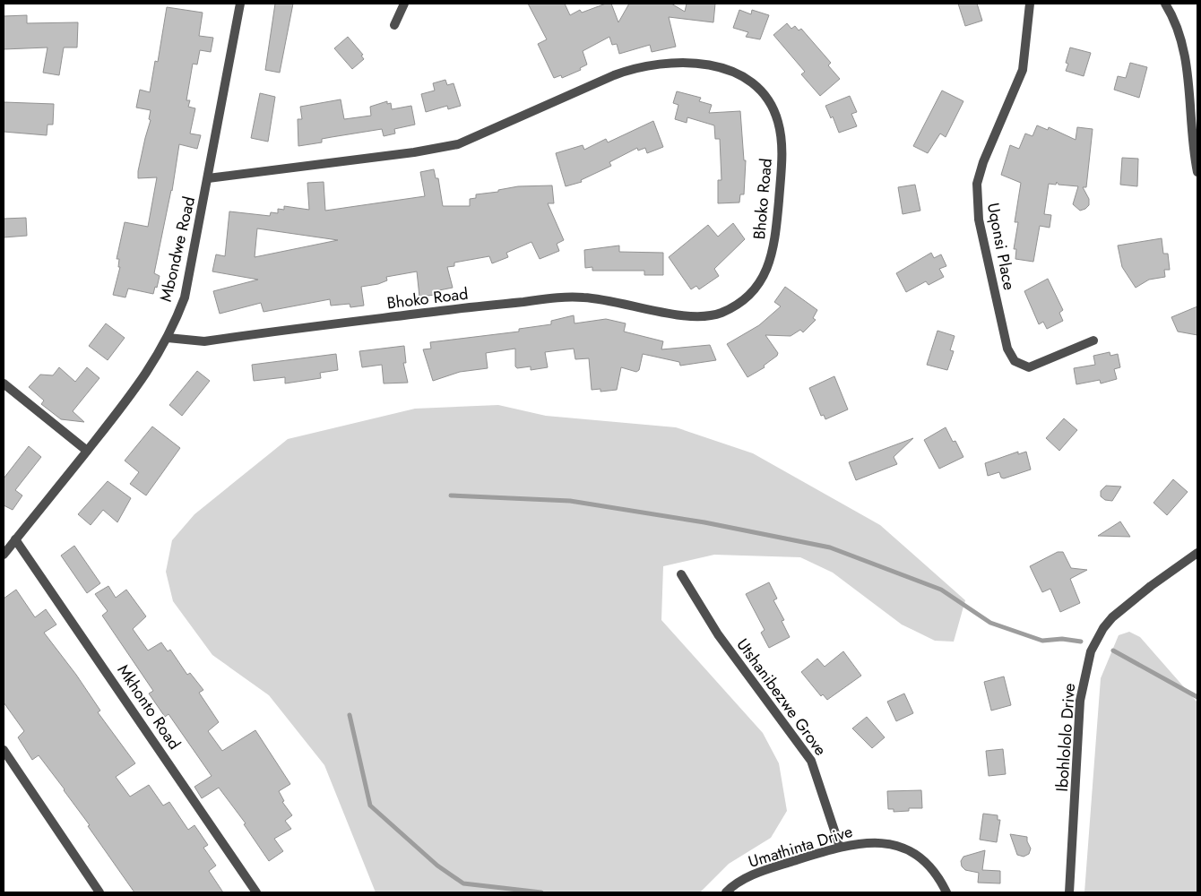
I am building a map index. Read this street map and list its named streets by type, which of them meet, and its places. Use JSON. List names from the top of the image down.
{
  "streets": {
    "street": [
      "Bhoko Road",
      "Uqonsi Place",
      "Mbondwe Road",
      "Utshanibezwe Grove",
      "Mkhonto Road",
      "Ibohlololo Drive",
      "Umathinta Drive"
    ]
  },
  "crossings": [
    ["Bhoko Road", "Mbondwe Road"],
    ["Mbondwe Road", "Mkhonto Road"],
    ["Utshanibezwe Grove", "Umathinta Drive"]
  ]
}
